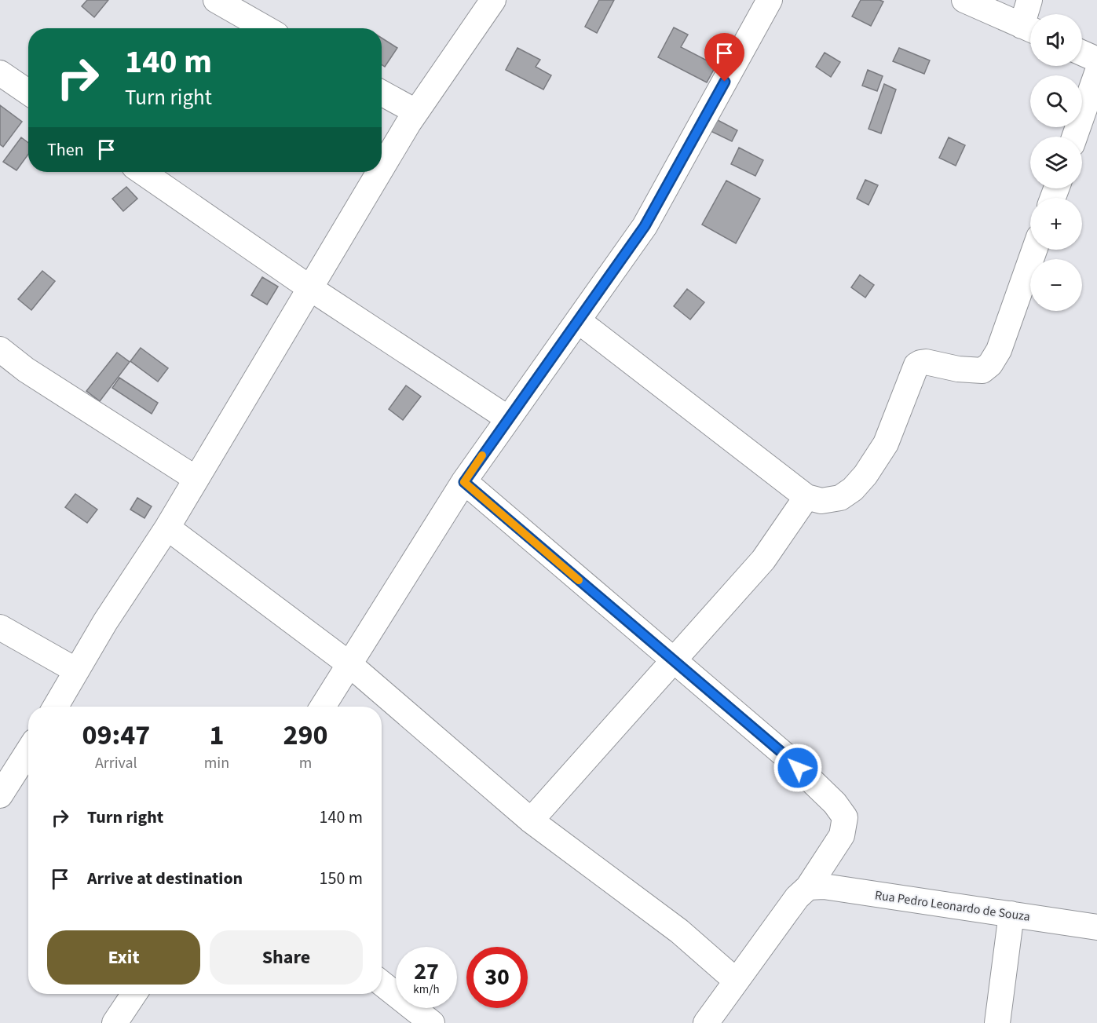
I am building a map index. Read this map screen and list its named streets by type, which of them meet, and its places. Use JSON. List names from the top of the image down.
{
  "streets": {
    "street": ["Rua Pedro Leonardo de Souza"]
  },
  "page": {
    "map_buttons": ["+", "−"],
    "turn": ["140 m", "Turn right"],
    "then": "Then",
    "eta": [
      "09:47",
      "Arrival",
      "1",
      "min",
      "290",
      "m"
    ],
    "list": [
      {
        "name": "Turn right",
        "value": "140 m"
      },
      {
        "name": "Arrive at destination",
        "value": "150 m"
      }
    ],
    "buttons": ["Exit", "Share"],
    "speed": "27 km/h",
    "limit": "30"
  }
}
